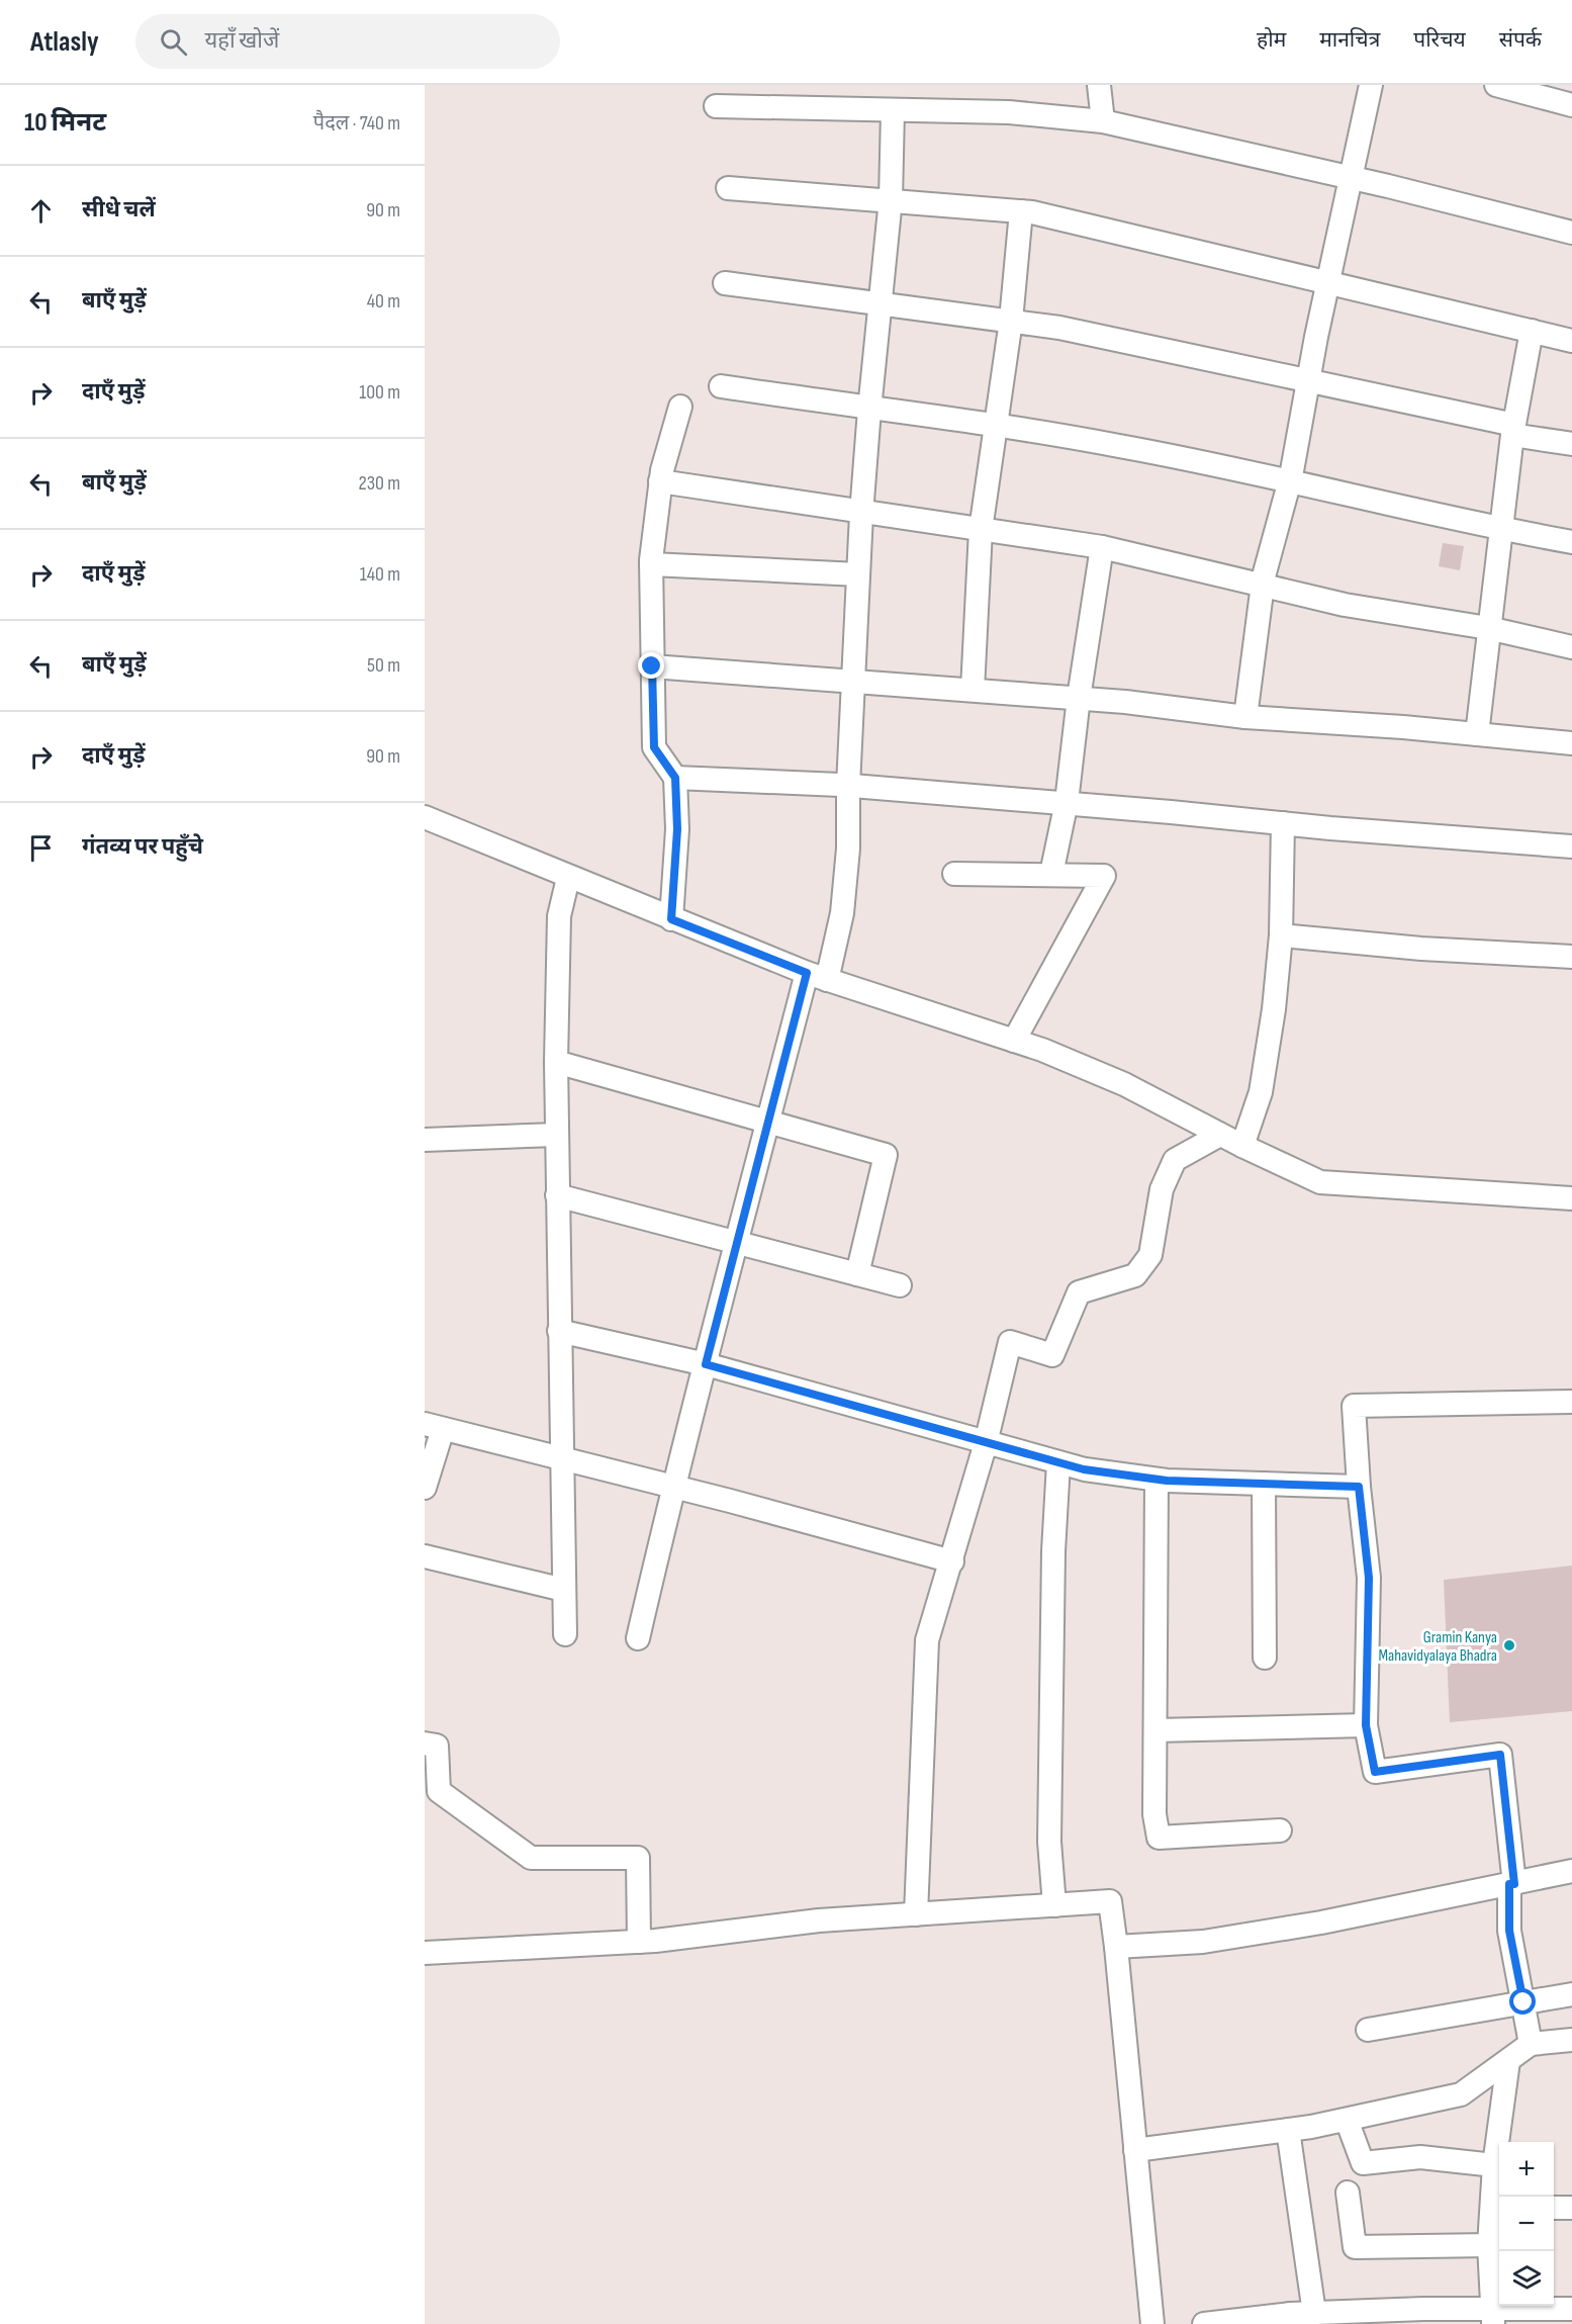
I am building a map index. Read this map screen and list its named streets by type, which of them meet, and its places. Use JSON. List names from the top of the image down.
{
  "places": ["Gramin Kanya Mahavidyalaya Bhadra"],
  "page": {
    "header": "Atlasly",
    "search": "यहाँ खोजें",
    "nav": [
      "होम",
      "मानचित्र",
      "परिचय",
      "संपर्क"
    ],
    "heading": ["10 मिनट", "पैदल · 740 m"],
    "list": [
      ["सीधे चलें", "90 m"],
      ["बाएँ मुड़ें", "40 m"],
      ["दाएँ मुड़ें", "100 m"],
      ["बाएँ मुड़ें", "230 m"],
      ["दाएँ मुड़ें", "140 m"],
      ["बाएँ मुड़ें", "50 m"],
      ["दाएँ मुड़ें", "90 m"],
      "गंतव्य पर पहुँचे"
    ],
    "map_buttons": ["+", "−"]
  }
}
